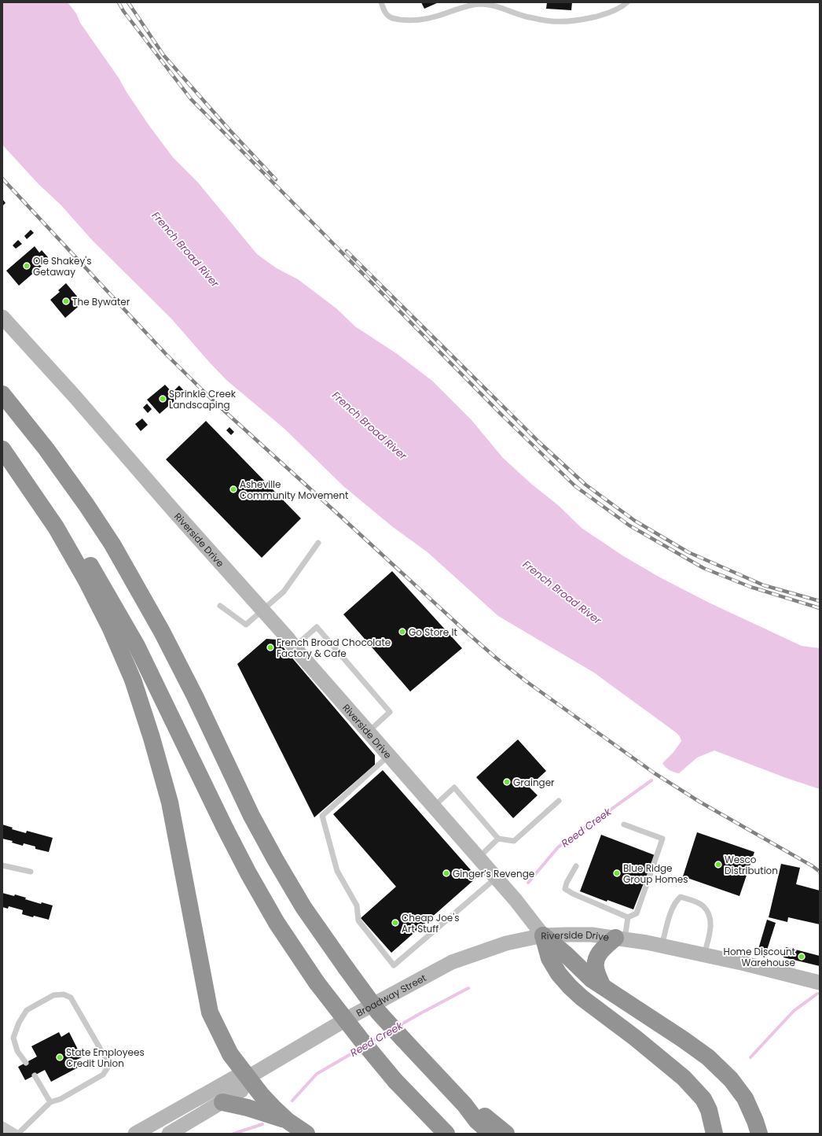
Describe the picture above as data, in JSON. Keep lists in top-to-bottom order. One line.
{"streets":{"main road":["Riverside Drive","Broadway Street"]},"crossings":[["Riverside Drive","Broadway Street"]],"water":["French Broad River","Reed Creek"],"places":["Ole Shakey's Getaway","The Bywater","Sprinkle Creek Landscaping","Asheville Community Movement","Go Store It","French Broad Chocolate Factory & Cafe","Grainger","Wesco Distribution","Ginger’s Revenge","Blue Ridge Group Homes","Cheap Joe's Art Stuff","Home Discount Warehouse","State Employees Credit Union"]}
